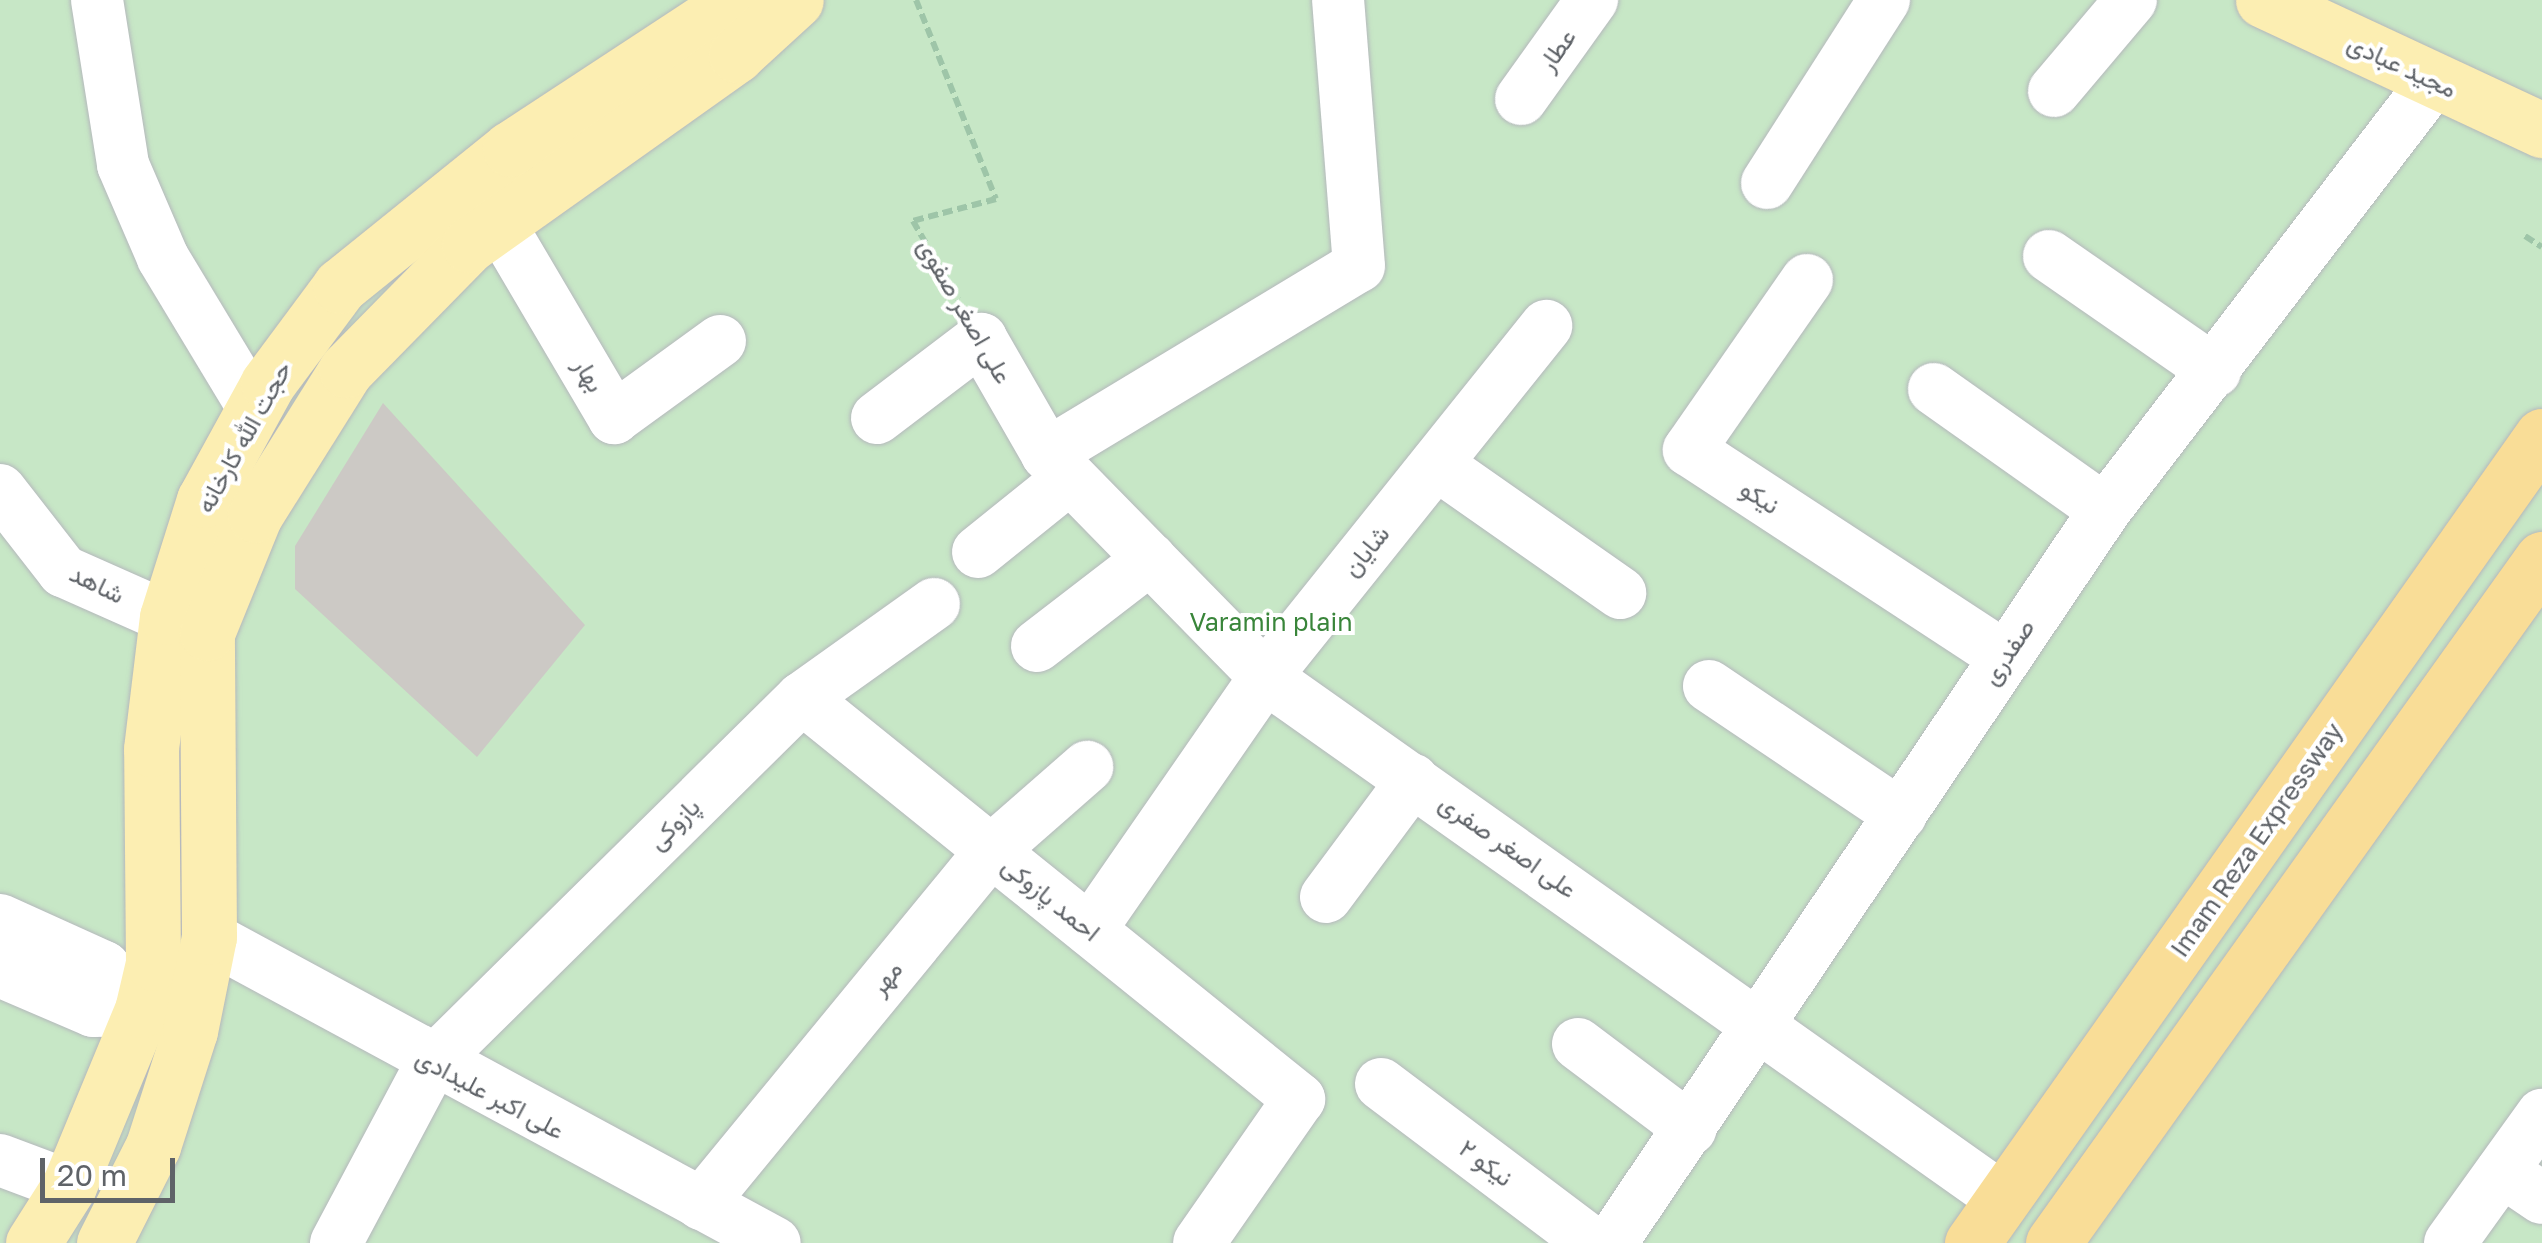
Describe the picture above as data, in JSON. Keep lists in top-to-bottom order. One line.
{"streets":{"highway":["Imam Reza Expressway"],"main road":["مجید عبادی","حجت الله کارخانه"],"street":["عطار","علی اصغر صفوی","بهار","نیکو","شایان","شاهد","صفدری","پازوکی","علی اصغر صفری","احمد پازوکی","مهر","علی اکبر علیدادی","نیکو ۲"]},"crossings":[["مجید عبادی","صفدری"],["علی اصغر صفوی","علی اصغر صفری"],["بهار","حجت الله کارخانه"],["حجت الله کارخانه","شاهد"],["حجت الله کارخانه","علی اکبر علیدادی"],["نیکو","صفدری"],["شایان","علی اصغر صفری"],["شایان","احمد پازوکی"],["صفدری","علی اصغر صفری"],["پازوکی","احمد پازوکی"],["پازوکی","علی اکبر علیدادی"],["Imam Reza Expressway","علی اصغر صفری"],["احمد پازوکی","مهر"],["مهر","علی اکبر علیدادی"]],"parks":["Varamin plain"],"scale_bar":"20 m"}
